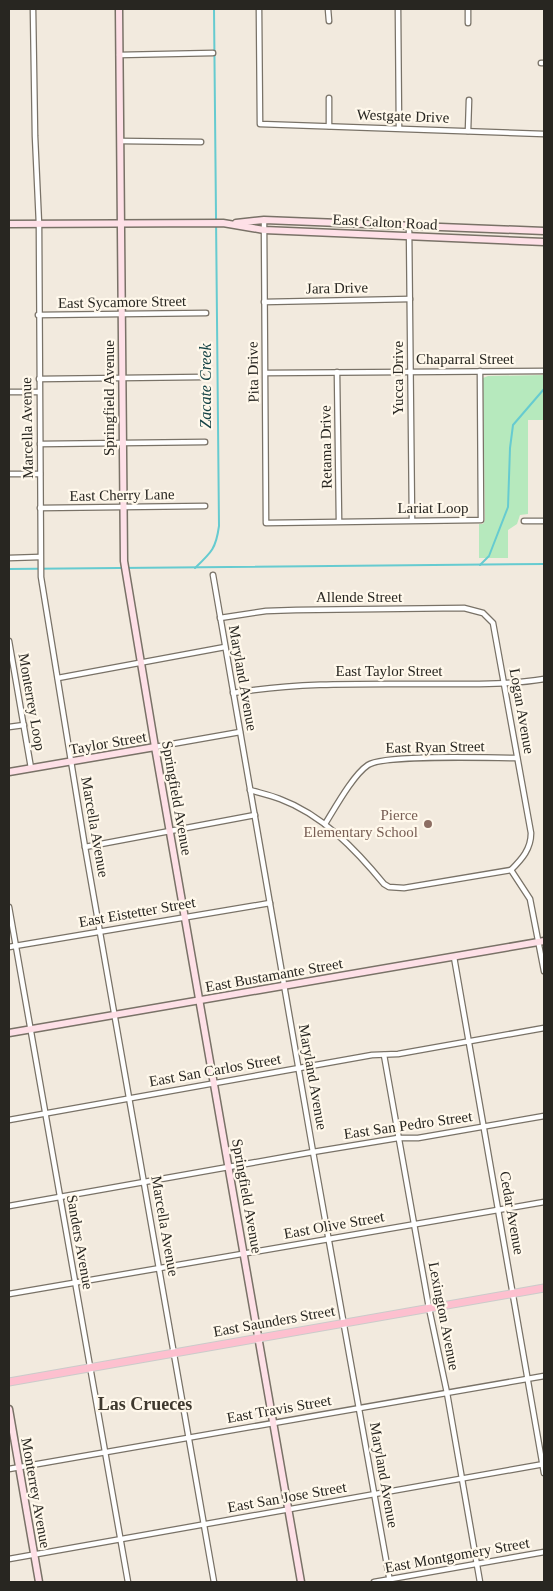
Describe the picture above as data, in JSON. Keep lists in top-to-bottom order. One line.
{"streets":{"main road":["East Calton Road","Springfield Avenue","Taylor Street","East Bustamante Street","East Saunders Street","Monterrey Avenue"],"street":["Westgate Drive","Jara Drive","East Sycamore Street","Chaparral Street","Pita Drive","Yucca Drive","Marcella Avenue","Retama Drive","East Cherry Lane","Lariat Loop","Allende Street","East Taylor Street","Maryland Avenue","Monterrey Loop","Logan Avenue","East Ryan Street","East Eistetter Street","East San Carlos Street","East San Pedro Street","Cedar Avenue","East Olive Street","Sanders Avenue","Lexington Avenue","East Travis Street","East San Jose Street","East Montgomery Street"]},"crossings":[["East Calton Road","Pita Drive"],["East Calton Road","Yucca Drive"],["East Calton Road","Springfield Avenue"],["East Calton Road","Marcella Avenue"],["Jara Drive","Pita Drive"],["Jara Drive","Yucca Drive"],["East Sycamore Street","Springfield Avenue"],["East Sycamore Street","Marcella Avenue"],["Chaparral Street","Pita Drive"],["Chaparral Street","Yucca Drive"],["Chaparral Street","Retama Drive"],["Chaparral Street","Lariat Loop"],["Pita Drive","Lariat Loop"],["Yucca Drive","Lariat Loop"],["Springfield Avenue","East Cherry Lane"],["Springfield Avenue","Taylor Street"],["Springfield Avenue","East Eistetter Street"],["Springfield Avenue","East Bustamante Street"],["Springfield Avenue","East San Carlos Street"],["Springfield Avenue","East San Pedro Street"],["Springfield Avenue","East Olive Street"],["Springfield Avenue","East Saunders Street"],["Springfield Avenue","East Travis Street"],["Springfield Avenue","East San Jose Street"],["Marcella Avenue","East Cherry Lane"],["Marcella Avenue","Taylor Street"],["Marcella Avenue","East Eistetter Street"],["Marcella Avenue","East Bustamante Street"],["Marcella Avenue","East San Carlos Street"],["Marcella Avenue","East San Pedro Street"],["Marcella Avenue","East Olive Street"],["Marcella Avenue","East Saunders Street"],["Marcella Avenue","East Travis Street"],["Marcella Avenue","East San Jose Street"],["Retama Drive","Lariat Loop"],["Allende Street","Maryland Avenue"],["Allende Street","Logan Avenue"],["East Taylor Street","Maryland Avenue"],["East Taylor Street","Logan Avenue"],["Maryland Avenue","Taylor Street"],["Maryland Avenue","East Eistetter Street"],["Maryland Avenue","East Bustamante Street"],["Maryland Avenue","East San Carlos Street"],["Maryland Avenue","East San Pedro Street"],["Maryland Avenue","East Olive Street"],["Maryland Avenue","East Saunders Street"],["Maryland Avenue","East Travis Street"],["Maryland Avenue","East San Jose Street"],["Maryland Avenue","East Montgomery Street"],["Monterrey Loop","Taylor Street"],["Logan Avenue","East Ryan Street"],["East Eistetter Street","Sanders Avenue"],["East Bustamante Street","Cedar Avenue"],["East Bustamante Street","Sanders Avenue"],["East San Carlos Street","Cedar Avenue"],["East San Carlos Street","Sanders Avenue"],["East San Carlos Street","Lexington Avenue"],["East San Pedro Street","Cedar Avenue"],["East San Pedro Street","Sanders Avenue"],["East San Pedro Street","Lexington Avenue"],["Cedar Avenue","East Olive Street"],["Cedar Avenue","East Saunders Street"],["Cedar Avenue","East Travis Street"],["Cedar Avenue","East San Jose Street"],["East Olive Street","Sanders Avenue"],["East Olive Street","Lexington Avenue"],["Sanders Avenue","East Saunders Street"],["Sanders Avenue","East Travis Street"],["Sanders Avenue","East San Jose Street"],["Lexington Avenue","East Saunders Street"],["Lexington Avenue","East Travis Street"],["Lexington Avenue","East San Jose Street"],["Lexington Avenue","East Montgomery Street"],["East Travis Street","Monterrey Avenue"],["Monterrey Avenue","East San Jose Street"]],"districts":["Las Crueces"],"water":["Zacate Creek"],"places":["Pierce Elementary School"]}
